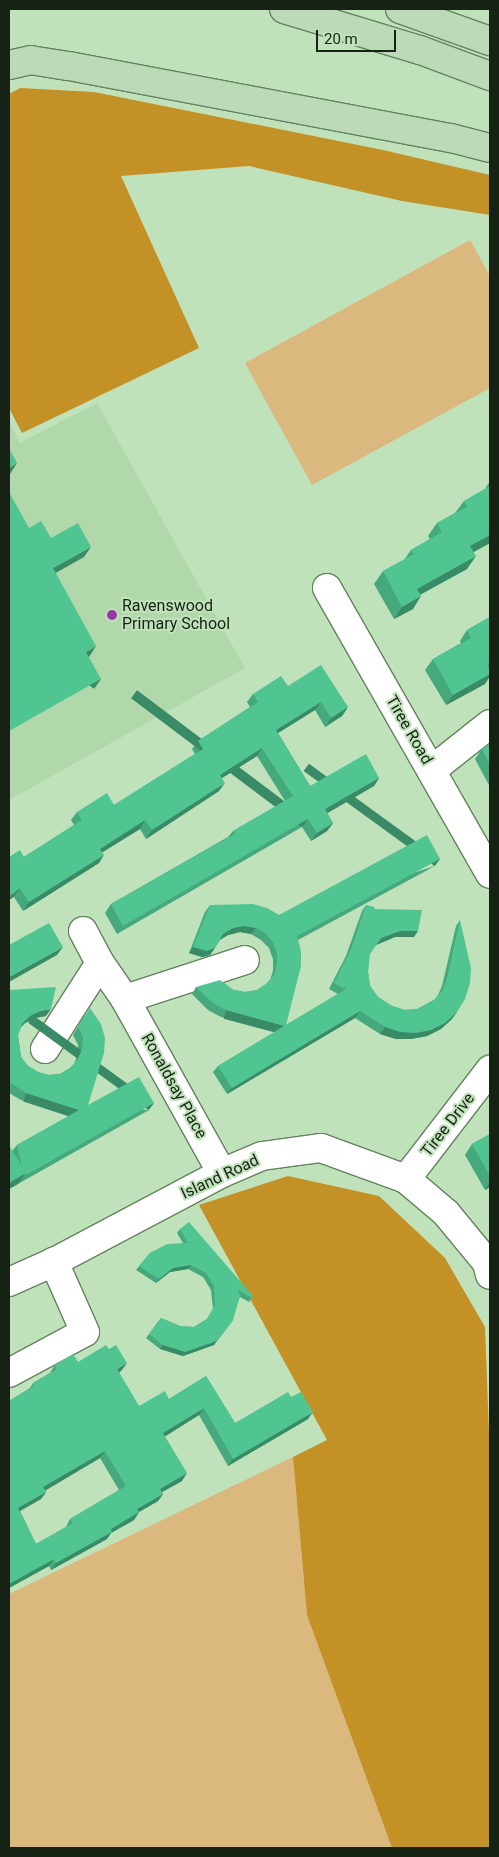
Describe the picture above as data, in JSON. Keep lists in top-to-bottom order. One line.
{"streets":{"street":["Tiree Road","Ronaldsay Place","Tiree Drive","Island Road"]},"crossings":[["Ronaldsay Place","Island Road"],["Tiree Drive","Island Road"]],"places":["Ravenswood Primary School"],"scale_bar":"20 m"}
